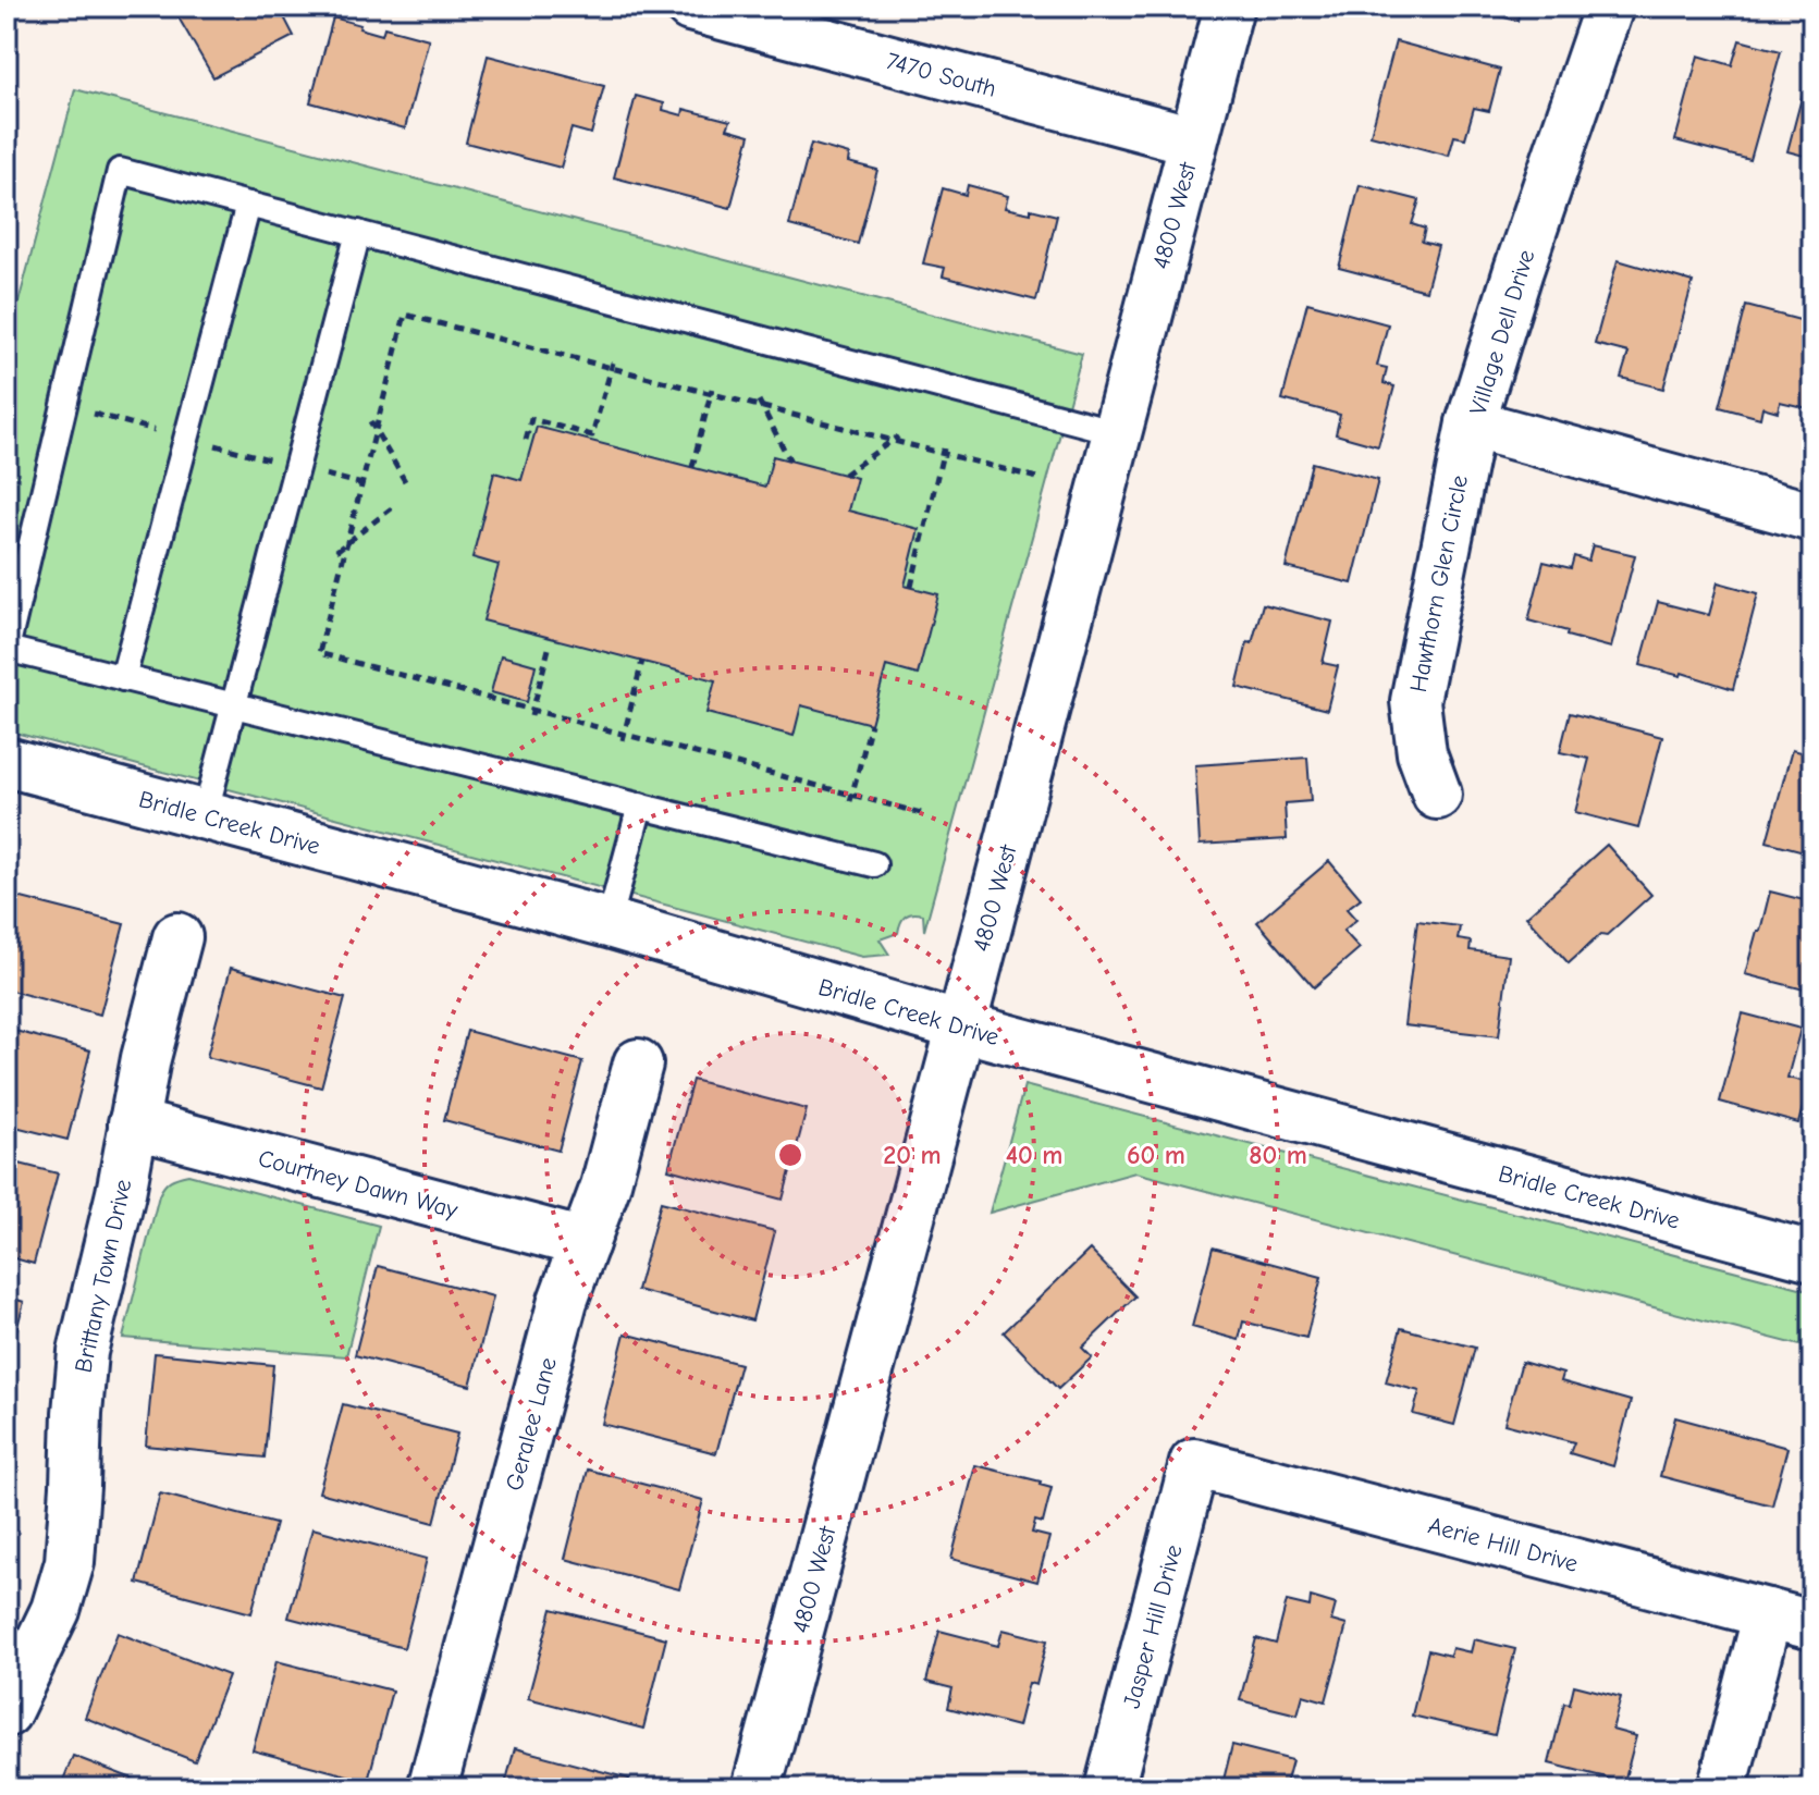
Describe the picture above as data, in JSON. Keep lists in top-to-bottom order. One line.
{"streets":{"street":["7470 South","4800 West","Village Dell Drive","Hawthorn Glen Circle","Bridle Creek Drive","Courtney Dawn Way","Brittany Town Drive","Geralee Lane","Aerie Hill Drive","Jasper Hill Drive"]},"crossings":[["7470 South","4800 West"],["4800 West","Bridle Creek Drive"],["Village Dell Drive","Hawthorn Glen Circle"],["Courtney Dawn Way","Brittany Town Drive"],["Courtney Dawn Way","Geralee Lane"],["Aerie Hill Drive","Jasper Hill Drive"]],"rings":["20 m","40 m","60 m","80 m"]}
